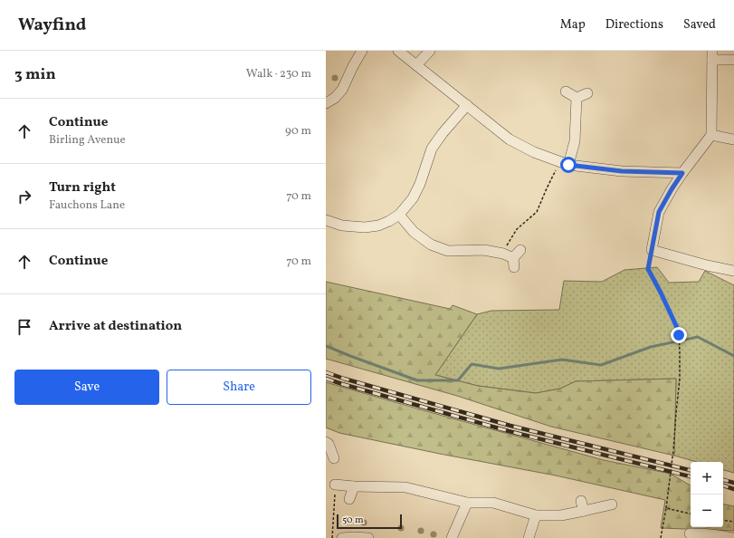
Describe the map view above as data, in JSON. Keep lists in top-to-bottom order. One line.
{"scale_bar":"50 m","page":{"header":"Wayfind","nav":["Map","Directions","Saved"],"heading":["3 min","Walk · 230 m"],"list":[["Continue","Birling Avenue","90 m"],["Turn right","Fauchons Lane","70 m"],["Continue","70 m"],"Arrive at destination"],"buttons":["Save","Share"],"map_buttons":["+","−"],"scale":"50 m"}}
